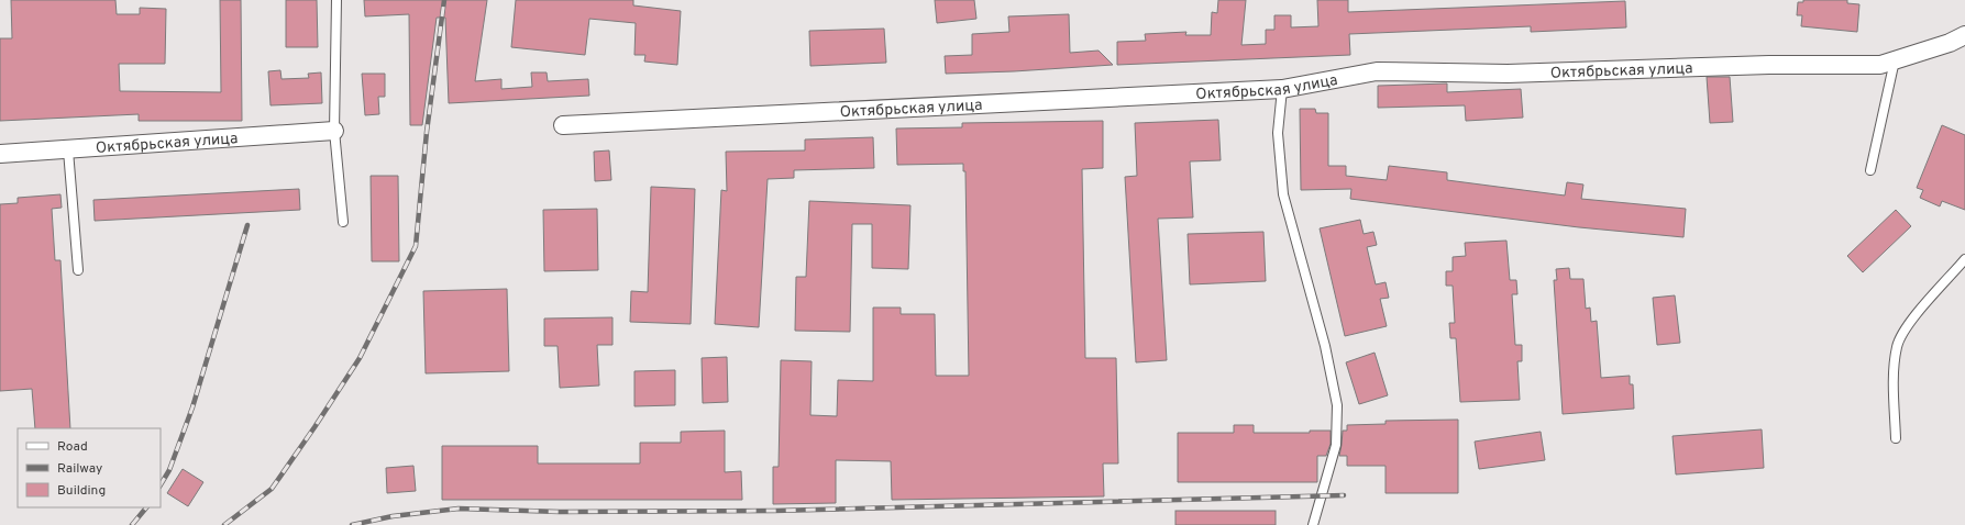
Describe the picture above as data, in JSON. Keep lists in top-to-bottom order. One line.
{"streets":{"street":["Октябрьская улица"]},"legend":["Road","Railway","Building"]}
